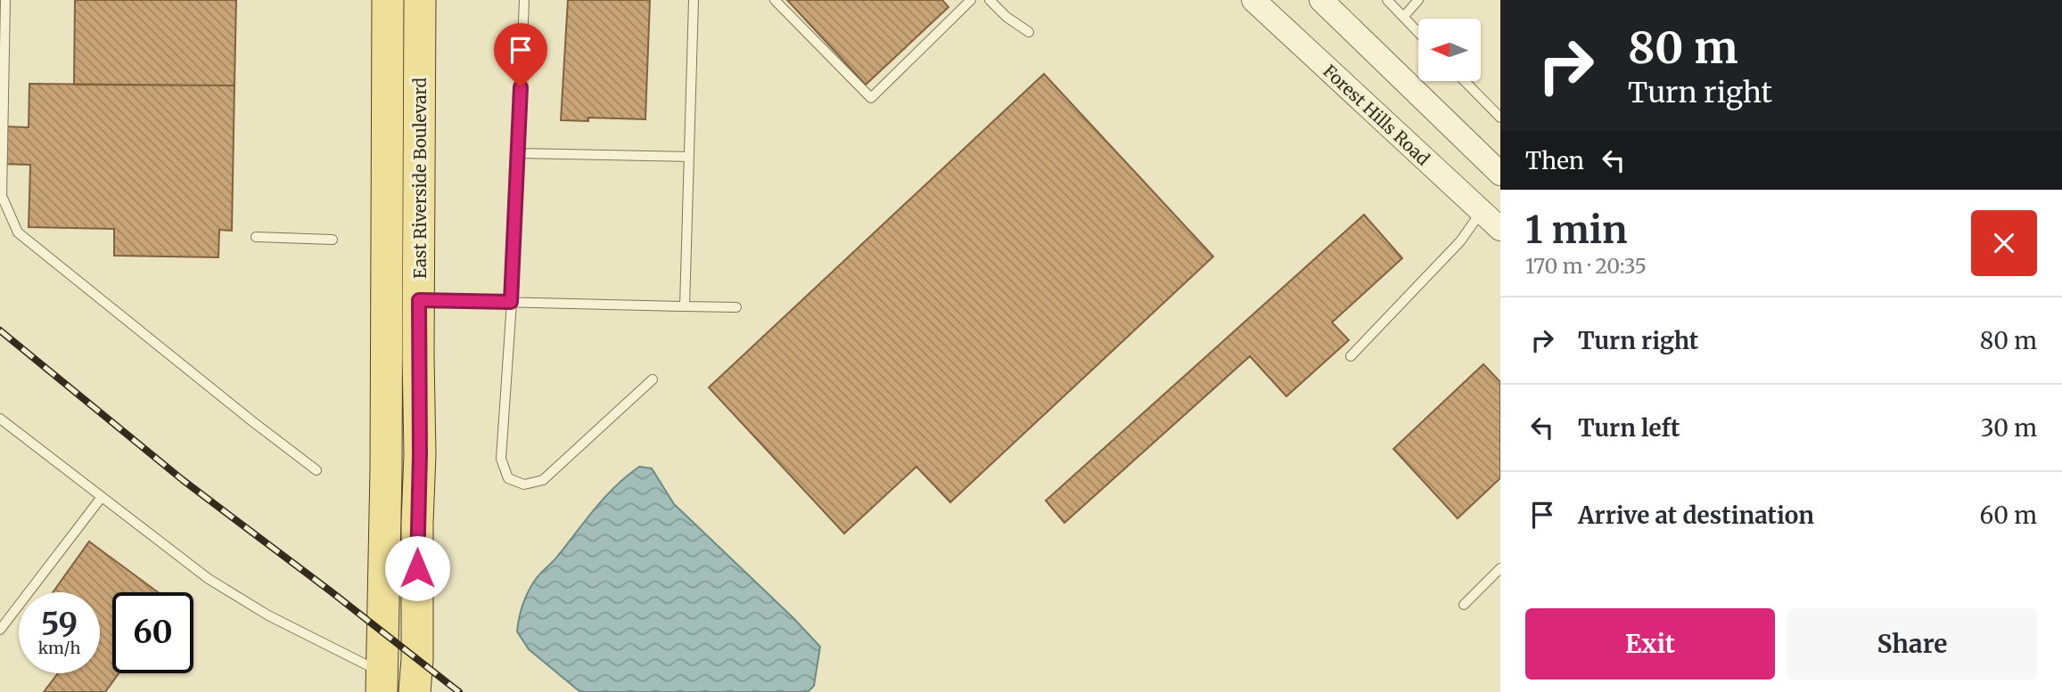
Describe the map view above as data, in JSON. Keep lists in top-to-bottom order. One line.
{"streets":{"main road":["East Riverside Boulevard"],"street":["Forest Hills Road"]},"north":"left","page":{"turn":["80 m","Turn right"],"then":"Then","heading":["1 min","170 m · 20:35"],"list":[{"name":"Turn right","value":"80 m"},{"name":"Turn left","value":"30 m"},{"name":"Arrive at destination","value":"60 m"}],"speed":"59 km/h","limit":"60","buttons":["Exit","Share"]}}
